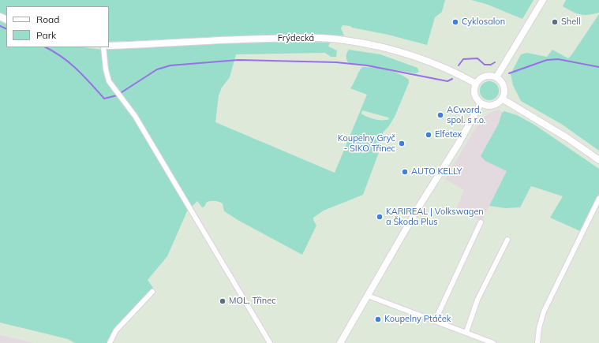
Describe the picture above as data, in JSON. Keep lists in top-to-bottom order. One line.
{"streets":{"main road":["Frýdecká"]},"places":["Cyklosalon","Shell","ACword, spol. s r.o.","Elfetex","Koupelny Gryč - SIKO Třinec","AUTO KELLY","KARIREAL | Volkswagen a Škoda Plus","MOL, Třinec","Koupelny Ptáček"],"legend":["Road","Park"]}
